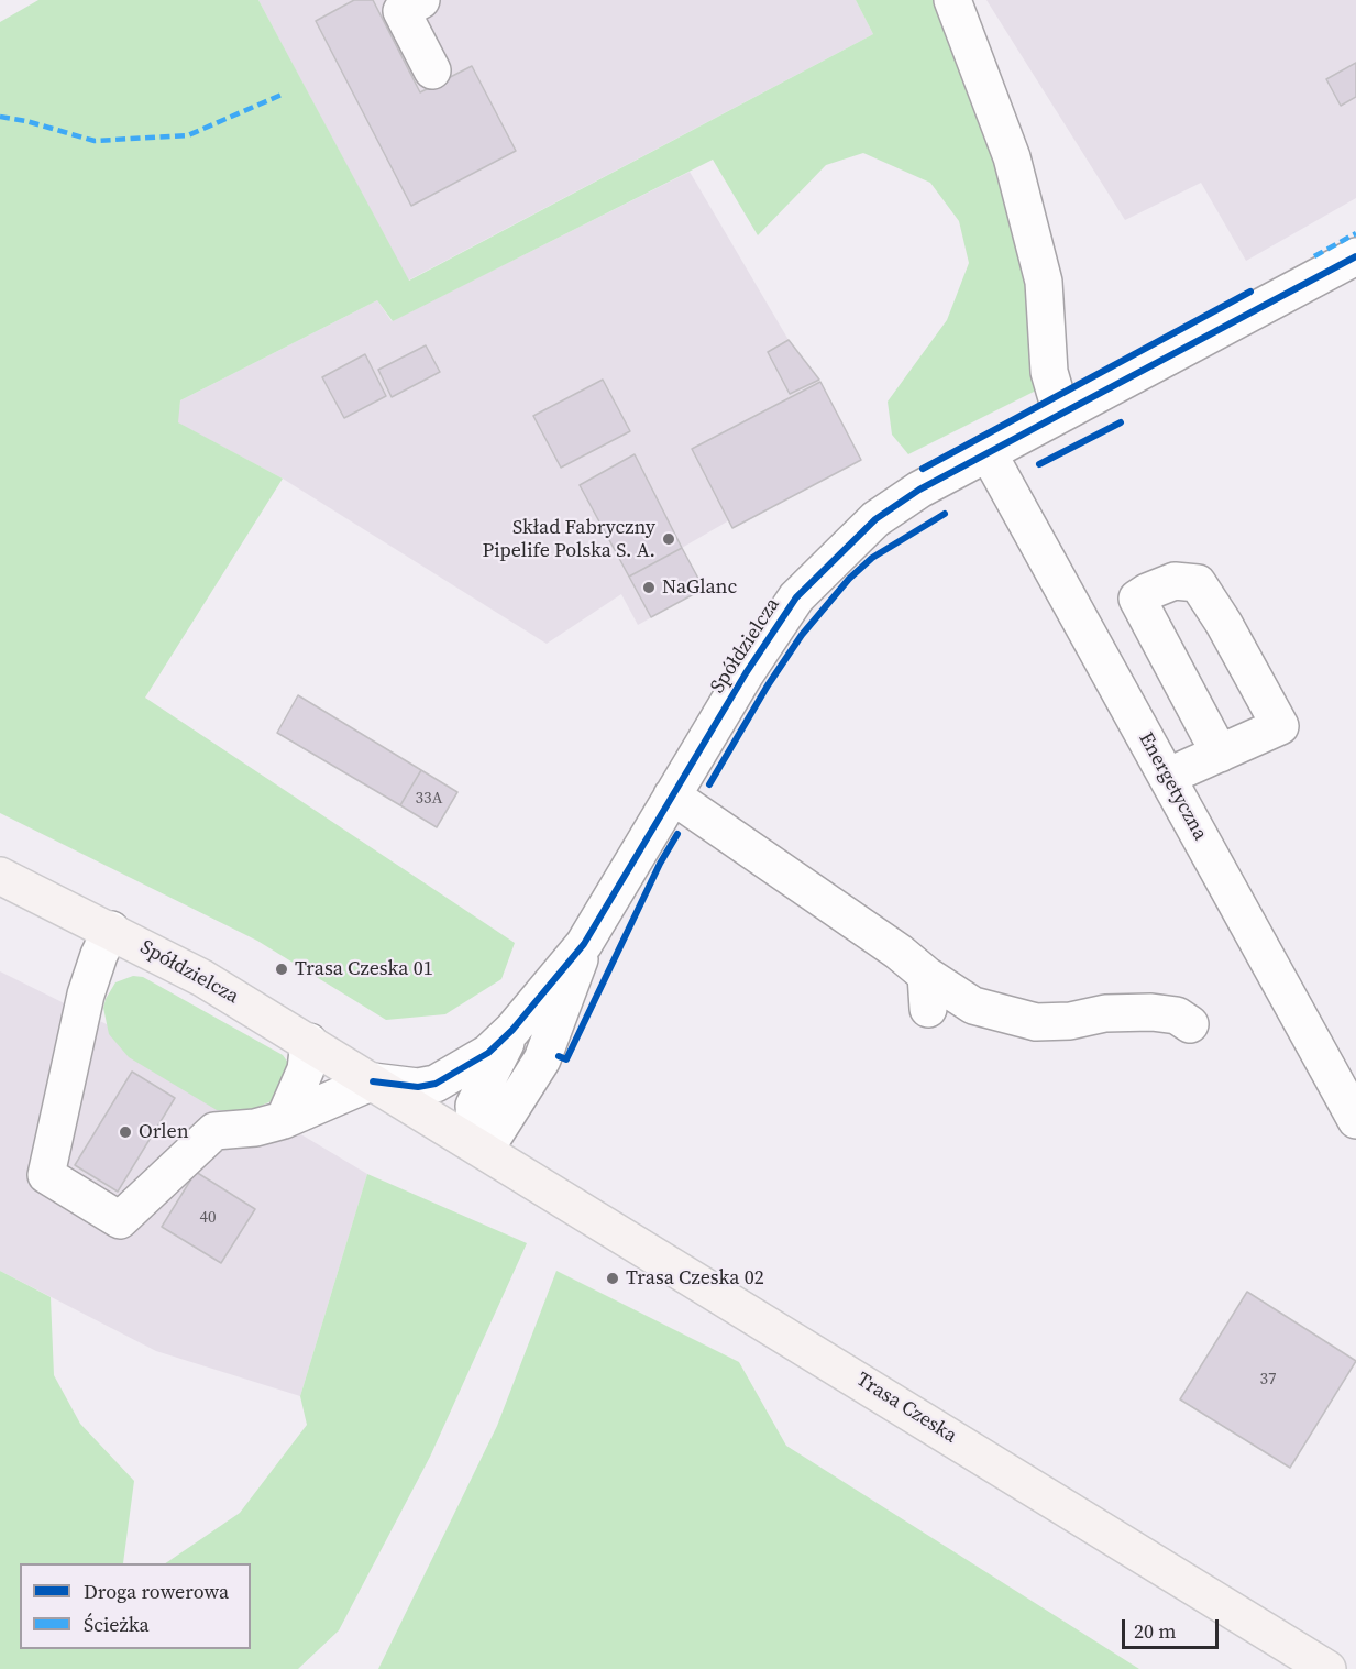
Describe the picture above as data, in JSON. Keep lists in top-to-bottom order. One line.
{"streets":{"main road":["Spółdzielcza","Trasa Czeska"],"street":["Energetyczna"]},"crossings":[["Spółdzielcza","Energetyczna"],["Spółdzielcza","Trasa Czeska"]],"places":["Skład Fabryczny Pipelife Polska S. A.","NaGlanc","Trasa Czeska 01","Orlen","Trasa Czeska 02"],"house_numbers":["33A","40","37"],"legend":["Droga rowerowa","Ścieżka"],"scale_bar":"20 m"}
